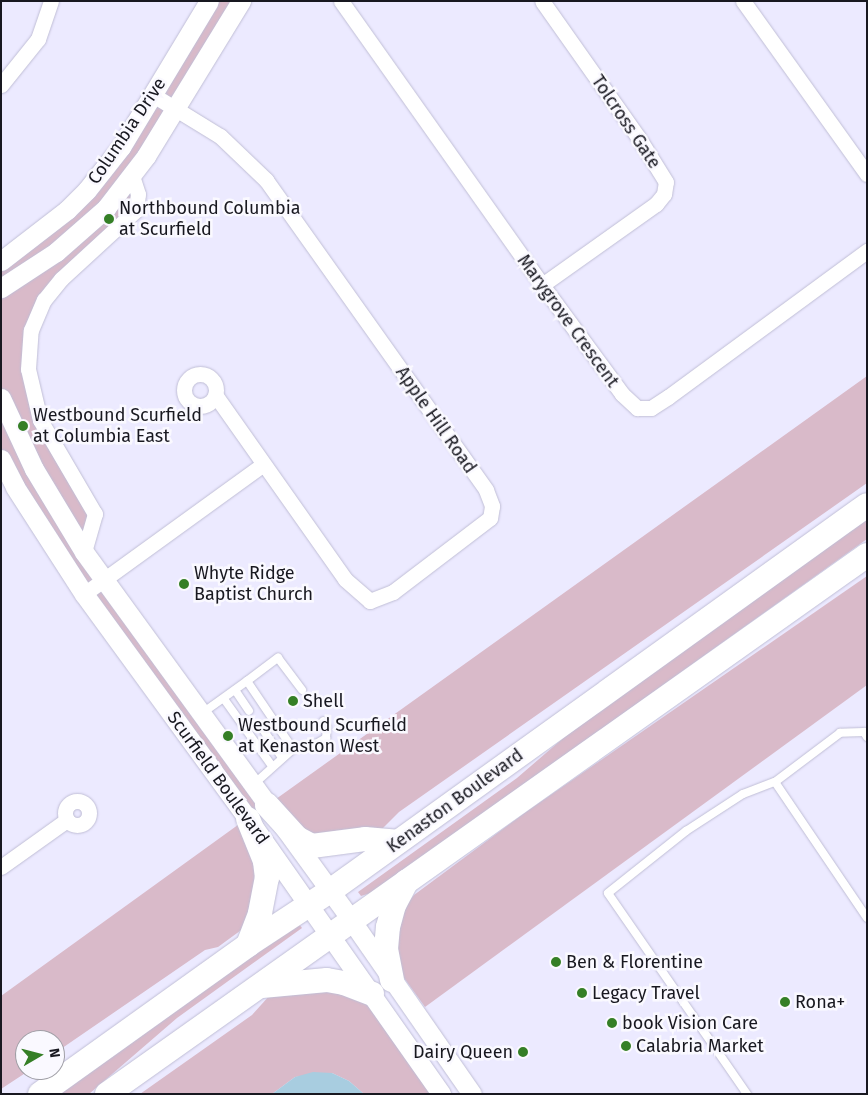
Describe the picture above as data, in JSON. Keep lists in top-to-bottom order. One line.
{"streets":{"main road":["Kenaston Boulevard"],"street":["Tolcross Gate","Columbia Drive","Marygrove Crescent","Apple Hill Road","Scurfield Boulevard"]},"crossings":[["Tolcross Gate","Marygrove Crescent"],["Columbia Drive","Apple Hill Road"],["Columbia Drive","Scurfield Boulevard"],["Scurfield Boulevard","Kenaston Boulevard"]],"places":["Northbound Columbia at Scurfield","Westbound Scurfield at Columbia East","Whyte Ridge Baptist Church","Shell","Westbound Scurfield at Kenaston West","Ben & Florentine","Legacy Travel","Rona+","book Vision Care","Calabria Market","Dairy Queen"],"north":"right"}
